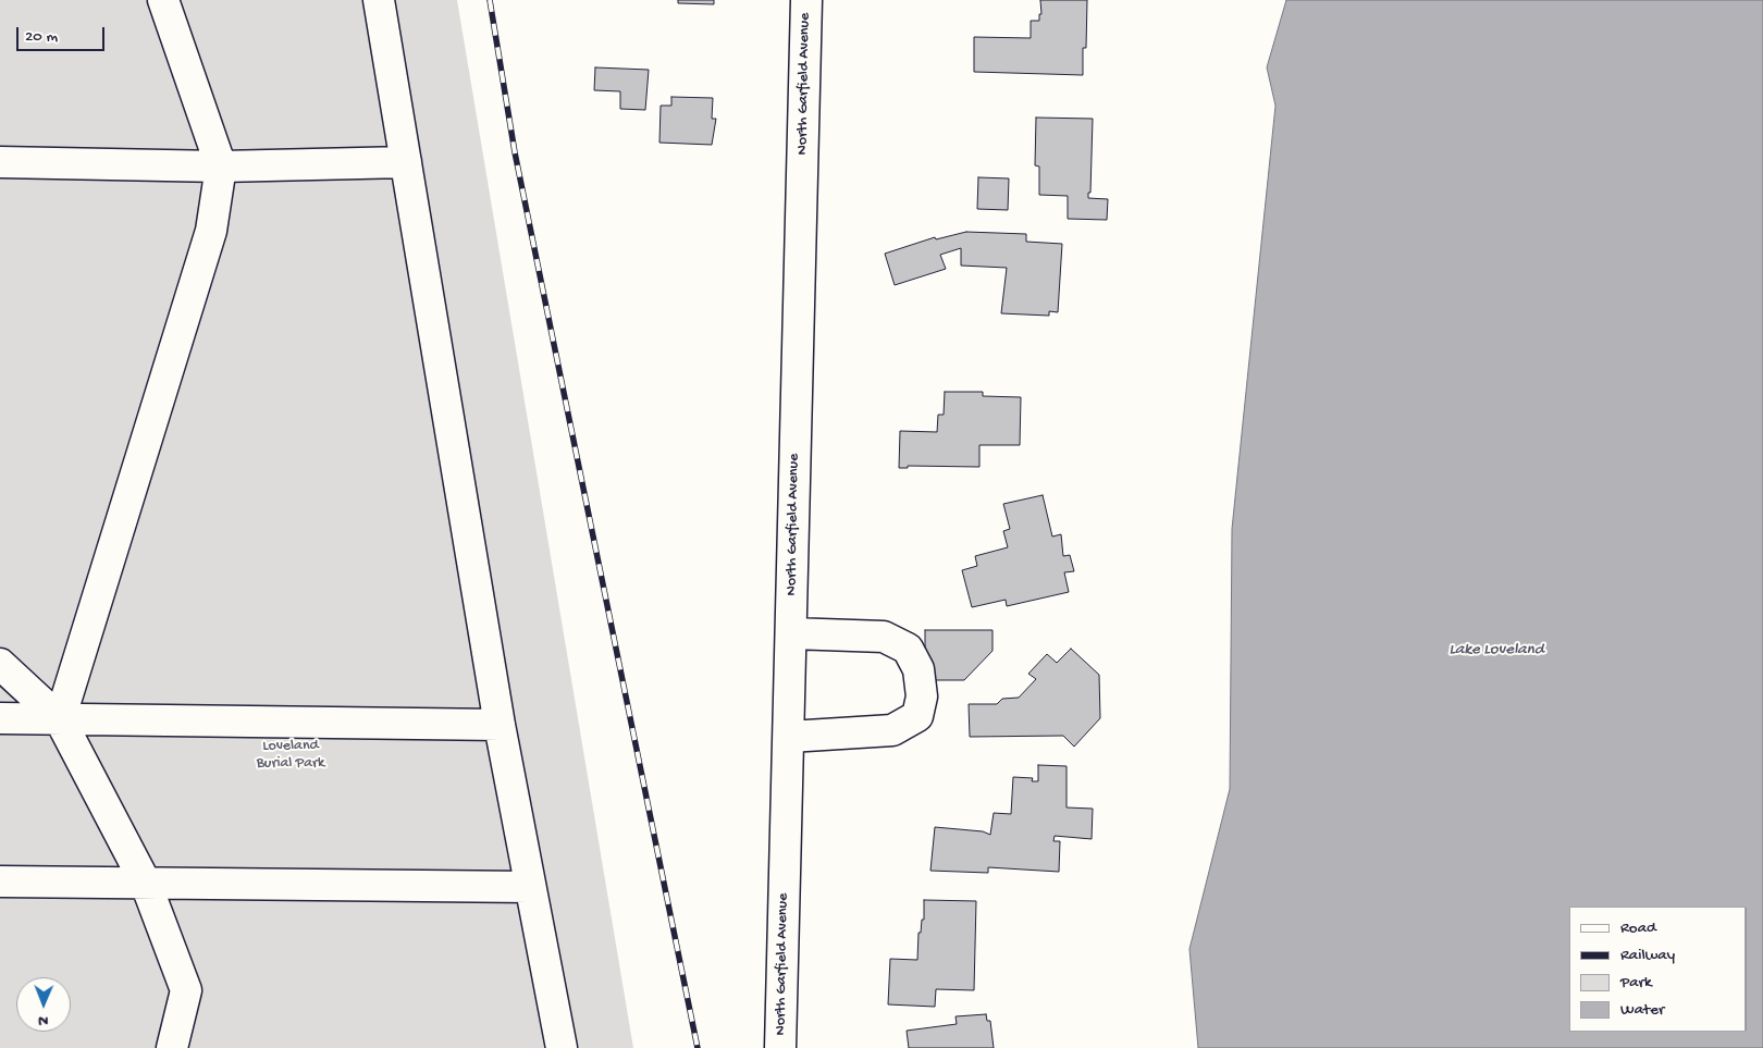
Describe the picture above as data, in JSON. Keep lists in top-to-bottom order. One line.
{"streets":{"street":["North Garfield Avenue"]},"water":["Lake Loveland"],"parks":["Loveland Burial Park"],"legend":["Road","Railway","Park","Water"],"scale_bar":"20 m","north":"bottom"}
